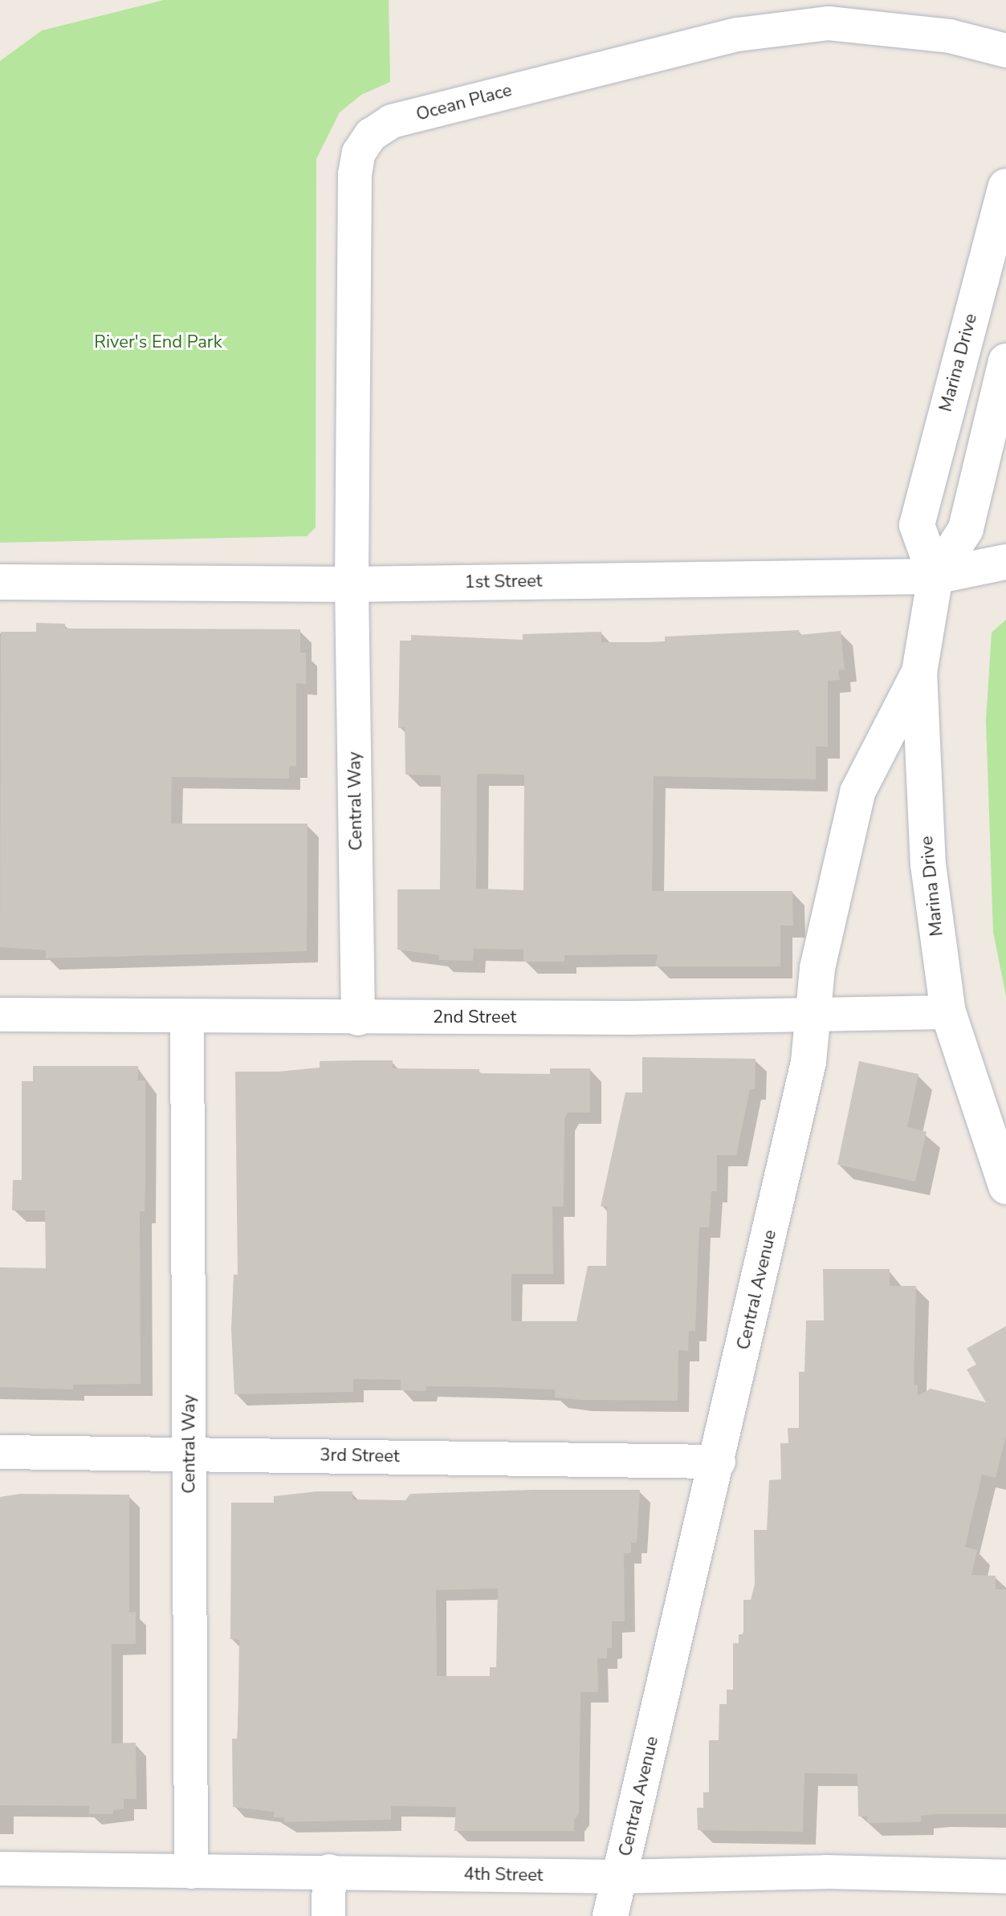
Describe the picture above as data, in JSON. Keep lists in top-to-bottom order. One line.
{"streets":{"street":["Ocean Place","Marina Drive","1st Street","Central Way","2nd Street","Central Avenue","3rd Street","4th Street"]},"crossings":[["Ocean Place","1st Street"],["Ocean Place","Central Way"],["Marina Drive","1st Street"],["Marina Drive","2nd Street"],["Marina Drive","Central Avenue"],["1st Street","Central Way"],["Central Way","2nd Street"],["Central Way","3rd Street"],["Central Way","4th Street"],["2nd Street","Central Avenue"],["Central Avenue","3rd Street"],["Central Avenue","4th Street"]],"parks":["River's End Park"]}
